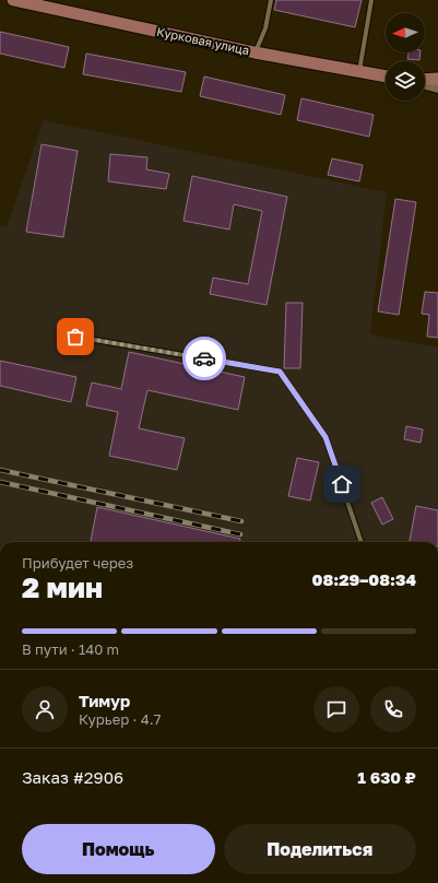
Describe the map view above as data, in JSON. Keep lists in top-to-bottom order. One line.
{"streets":{"main road":["Курковая улица"]},"north":"left","page":{"heading":["2 мин","Прибудет через","08:29–08:34"],"panel":["Тимур","Курьер · 4.7","Заказ #2906","1 630 ₽"],"bar":"В пути · 140 m","buttons":["Помощь","Поделиться"]}}
